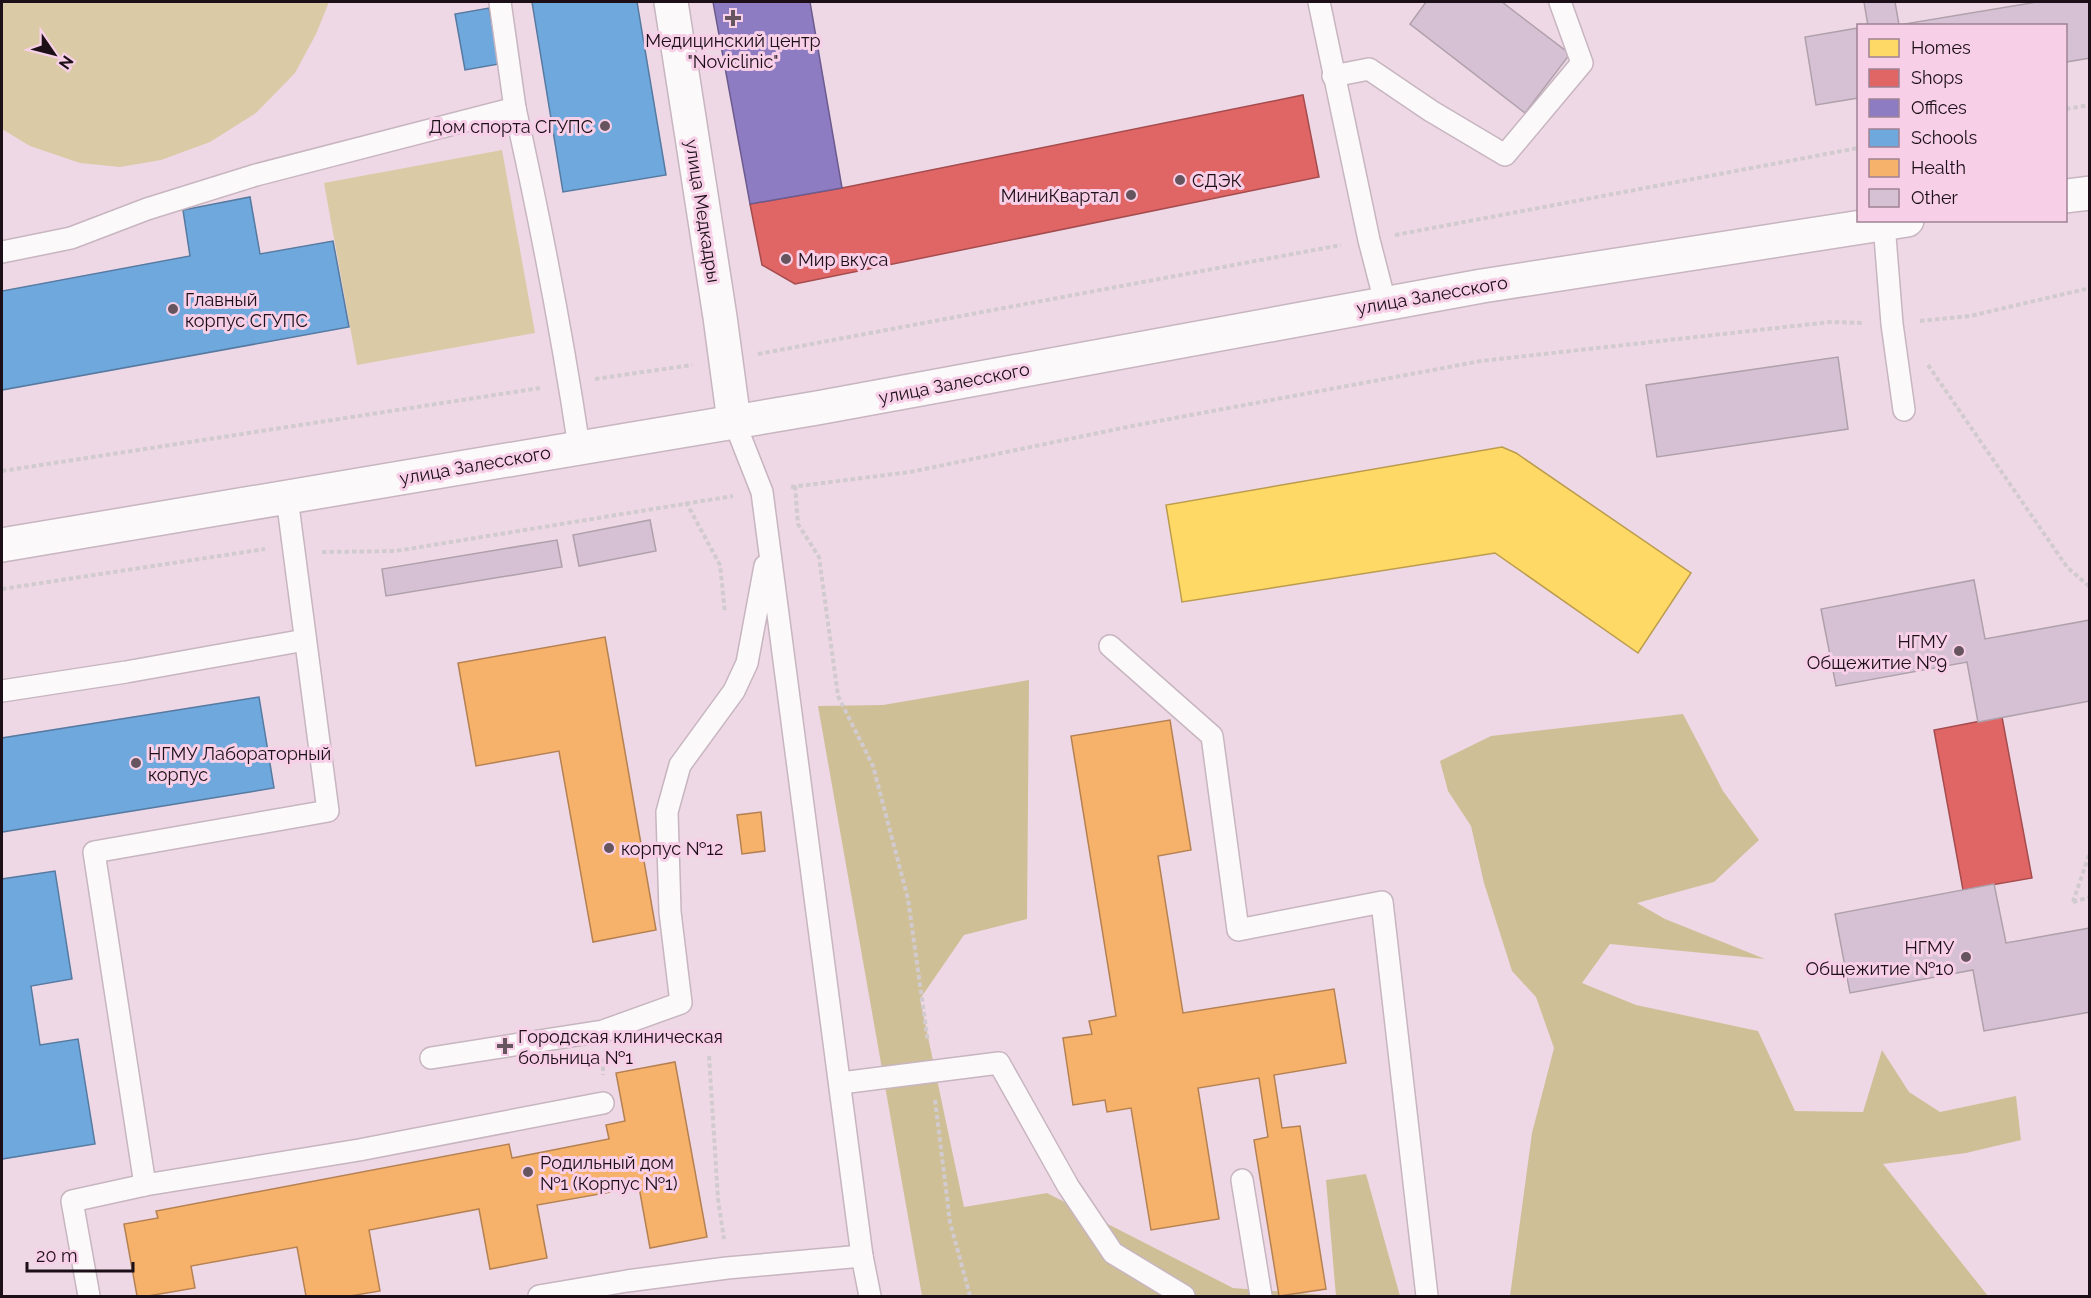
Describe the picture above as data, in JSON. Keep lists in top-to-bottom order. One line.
{"streets":{"main road":["улица Медкадры","улица Залесского"]},"crossings":[["улица Медкадры","улица Залесского"]],"places":{"health":["Медицинский центр \"Noviclinic\"","Городская клиническая больница №1"],"other":["Дом спорта СГУПС","СДЭК","МиниКвартал","Мир вкуса","Главный корпус СГУПС","НГМУ Общежитие №9","НГМУ Лабораторный корпус","корпус №12","НГМУ Общежитие №10","Родильный дом №1 (Корпус №1)"]},"legend":["Homes","Shops","Offices","Schools","Health","Other"],"scale_bar":"20 m","north":"bottom right"}
